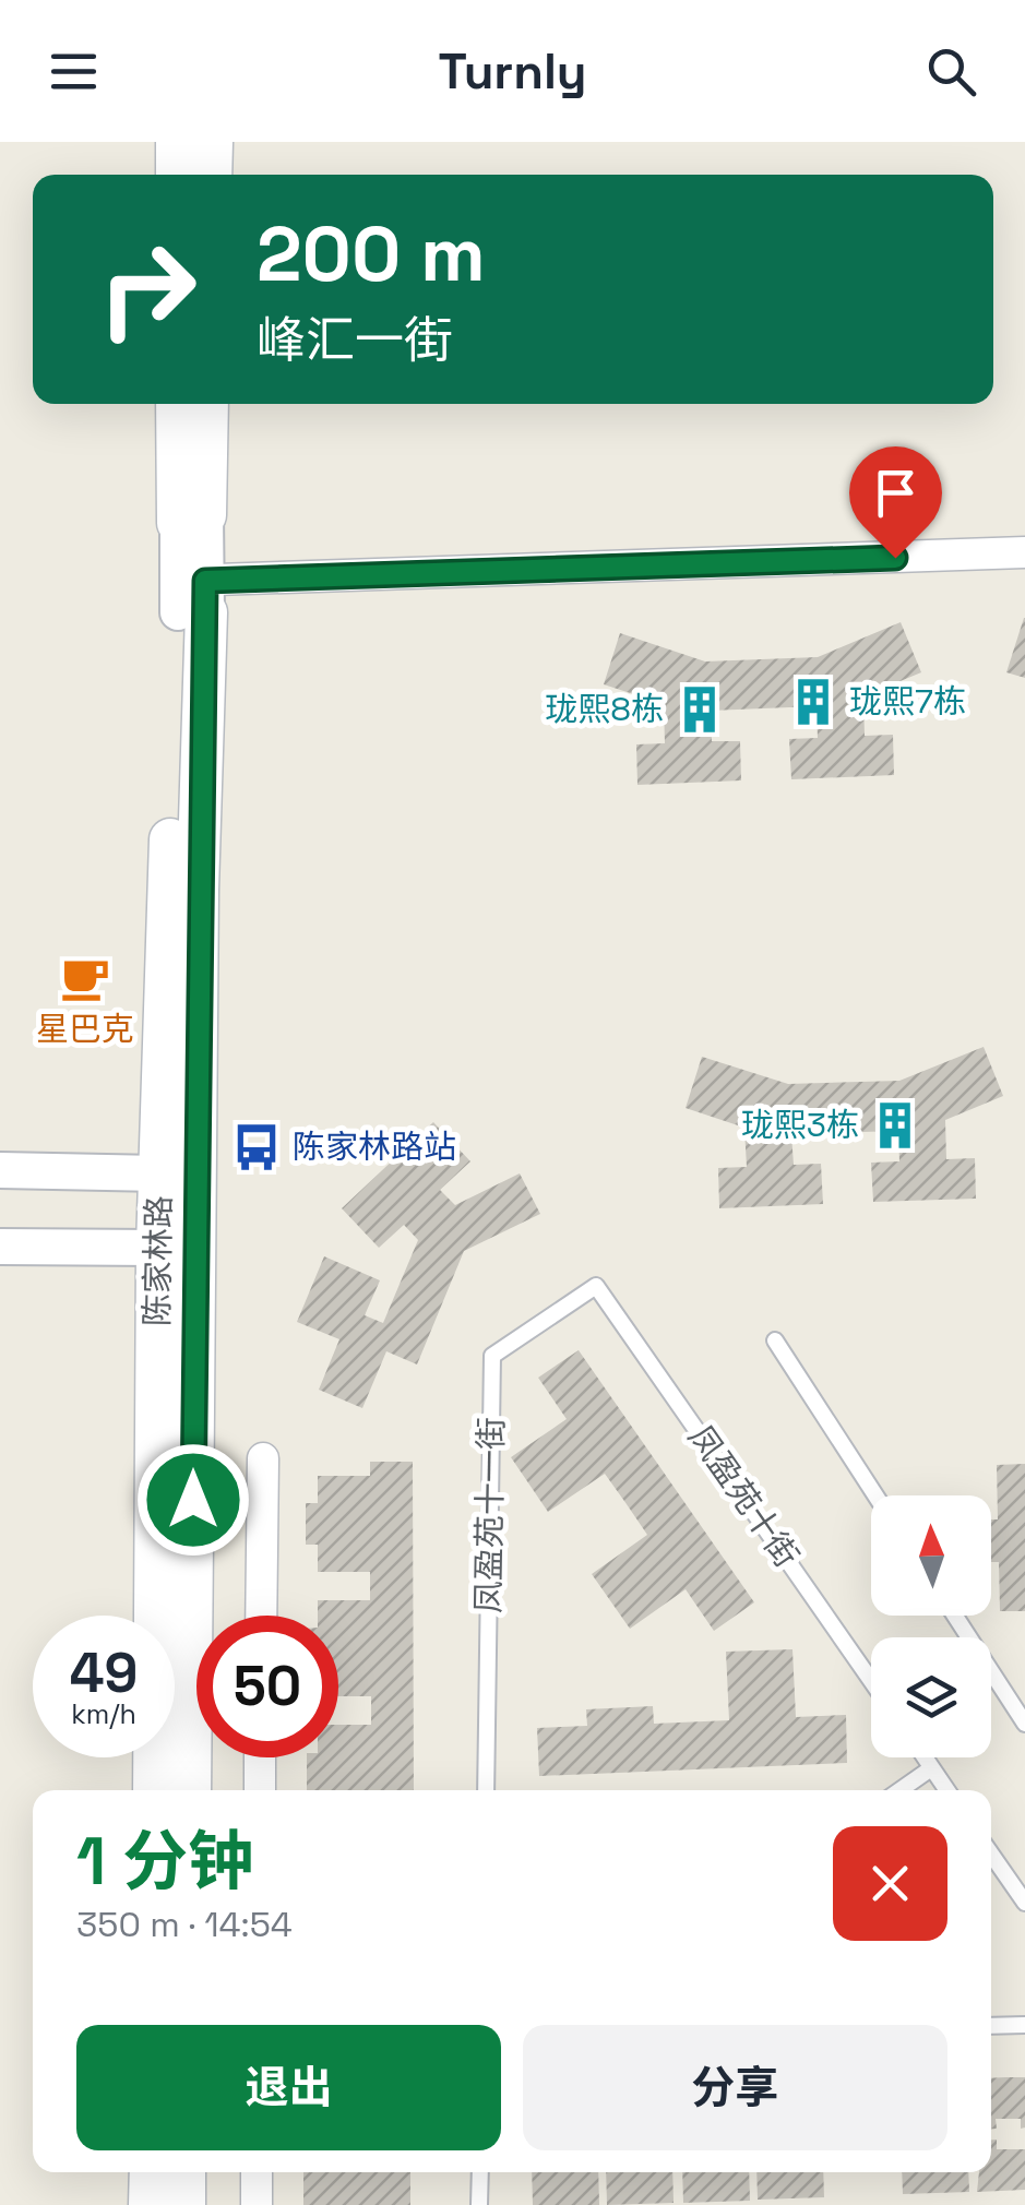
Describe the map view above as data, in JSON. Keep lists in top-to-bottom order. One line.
{"streets":{"main road":["陈家林路"],"lane":["凤盈苑十街","凤盈苑十一街"]},"crossings":[["凤盈苑十街","凤盈苑十一街"]],"places":{"building":["珑熙7栋","珑熙8栋","珑熙3栋"],"cafe":["星巴克"],"bus stop":["陈家林路站"]},"north":"top","page":{"header":"Turnly","turn":["200 m","峰汇一街"],"speed":"49 km/h","limit":"50","heading":["1 分钟","350 m · 14:54"],"buttons":["退出","分享"]}}
